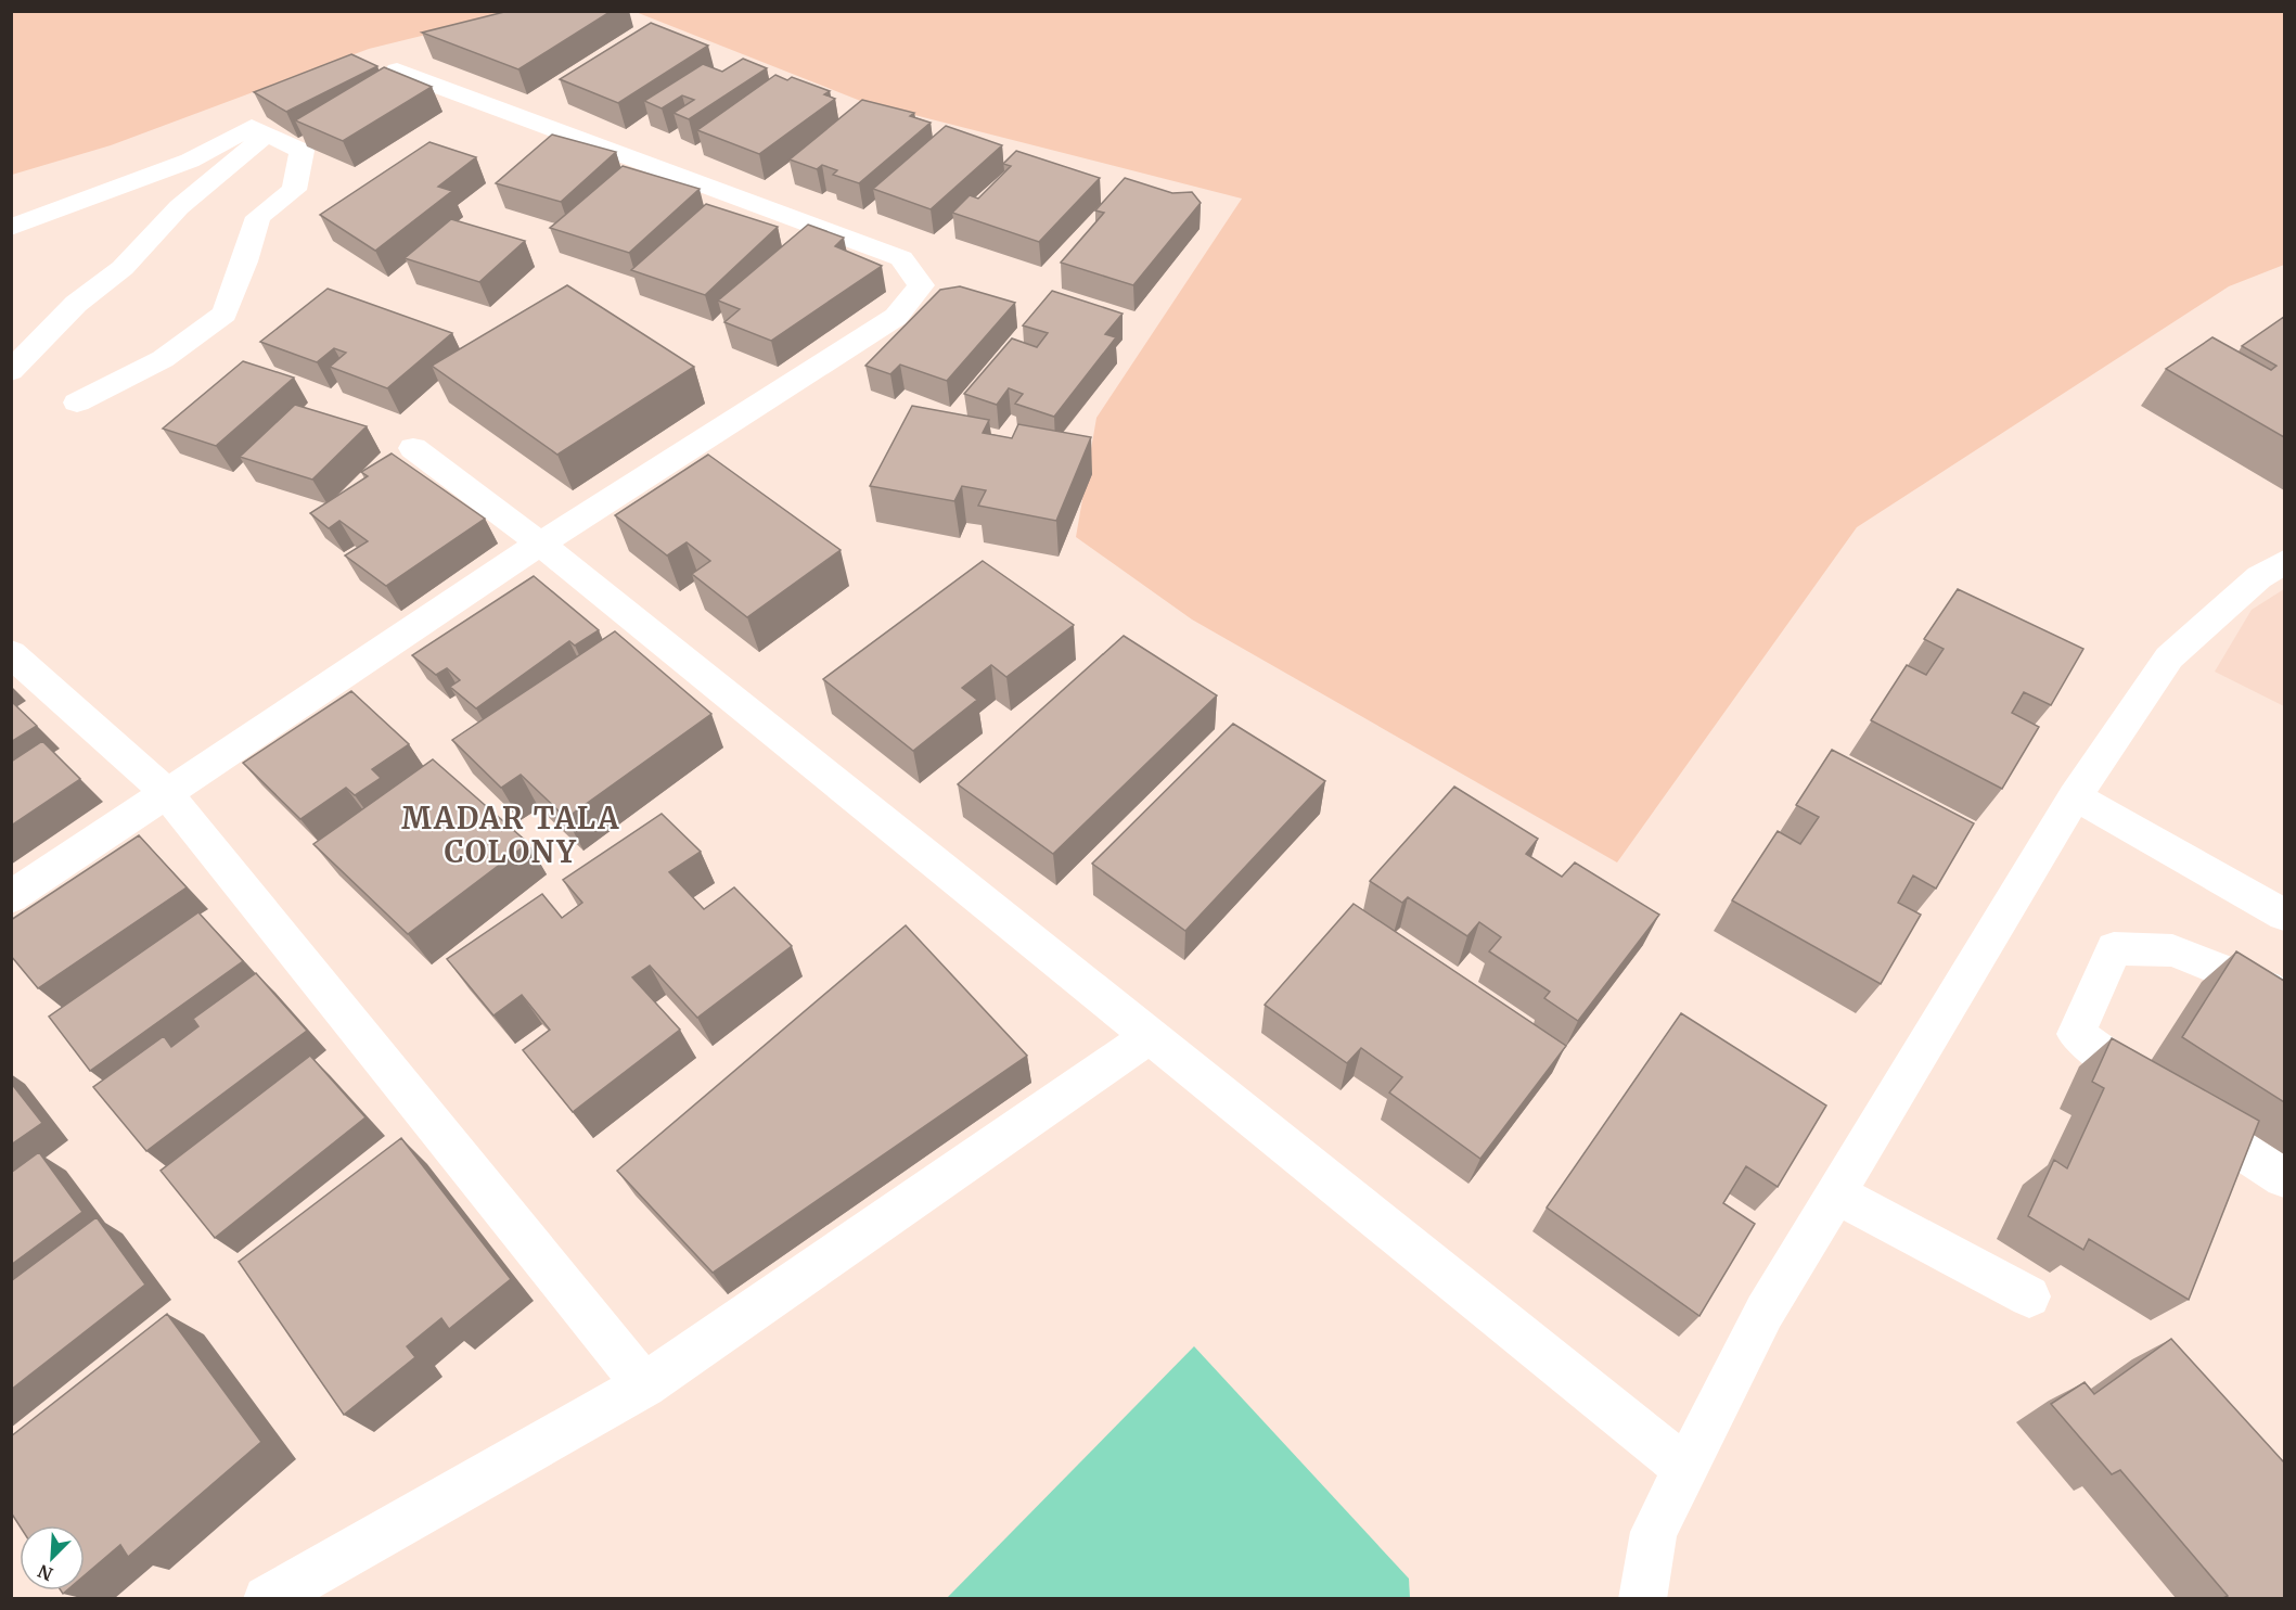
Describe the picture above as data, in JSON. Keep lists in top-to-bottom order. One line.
{"districts":["MADAR TALA COLONY"],"north":"bottom left"}
